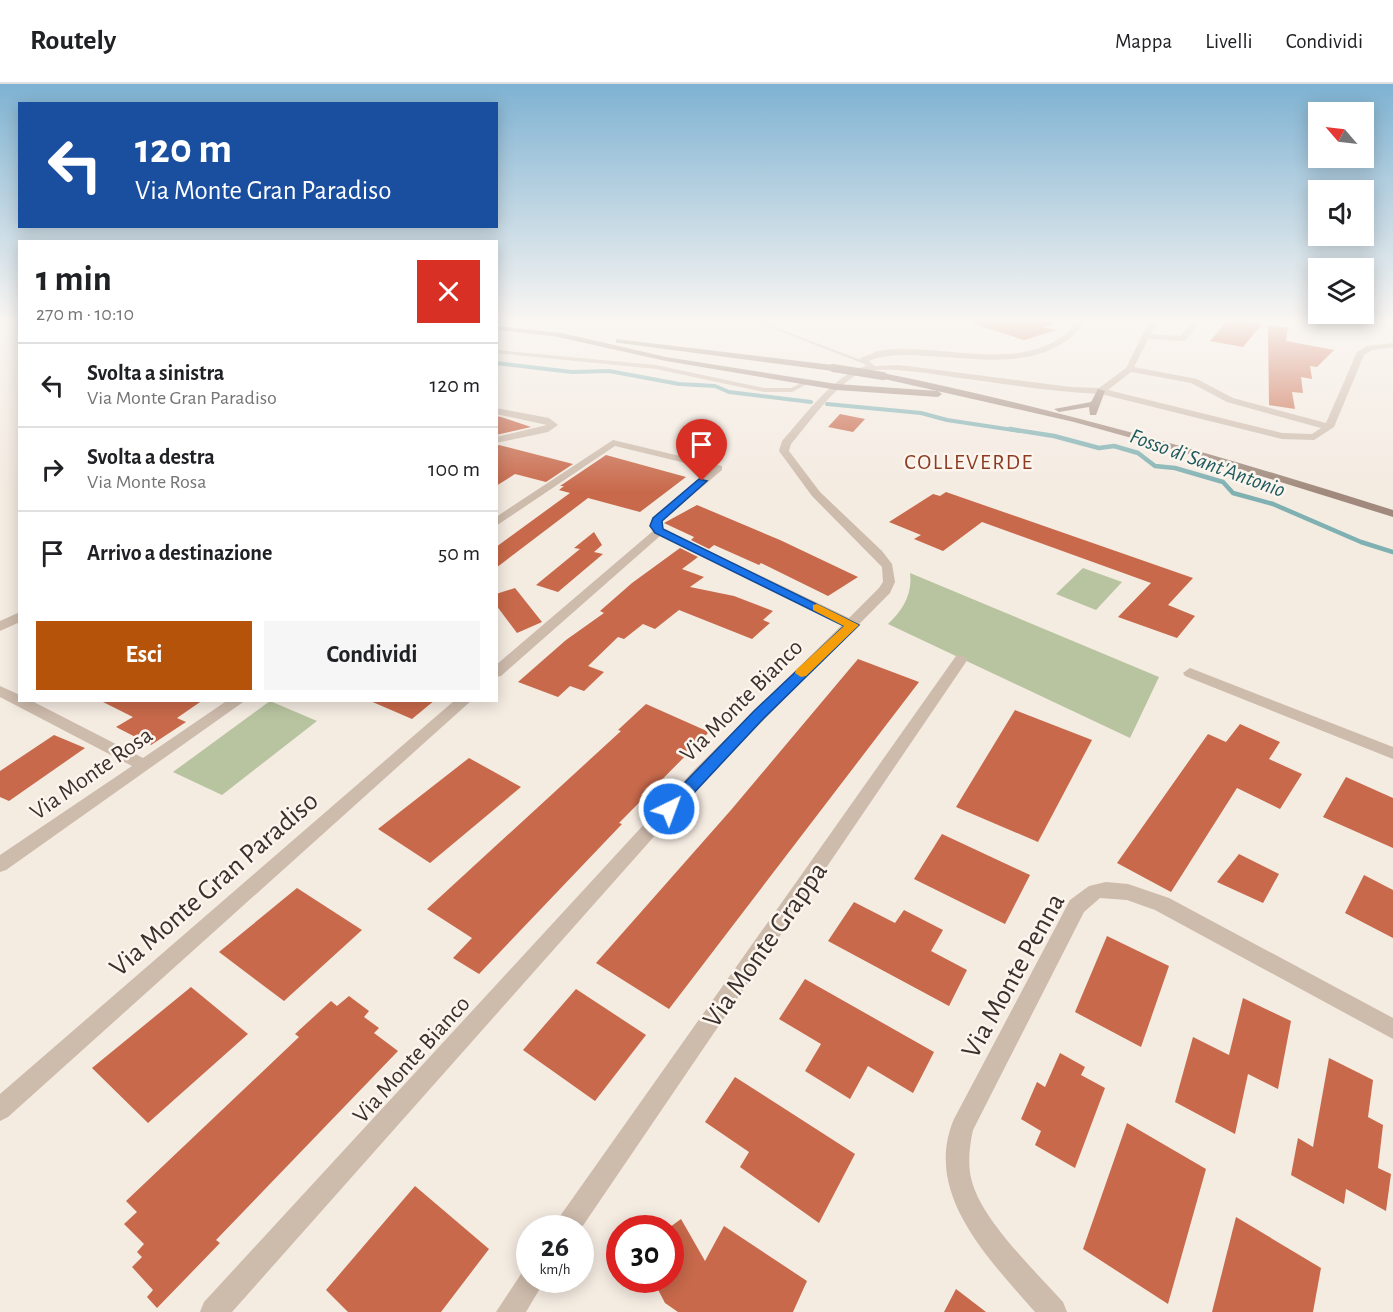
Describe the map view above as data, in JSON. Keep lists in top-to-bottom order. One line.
{"streets":{"street":["Via Monte Bianco","Via Monte Rosa","Via Monte Gran Paradiso","Via Monte Grappa","Via Monte Penna"]},"districts":["COLLEVERDE"],"water":["Fosso di Sant'Antonio"],"north":"top left","page":{"header":"Routely","nav":["Mappa","Livelli","Condividi"],"turn":["120 m","Via Monte Gran Paradiso"],"heading":["1 min","270 m · 10:10"],"list":[{"name":"Svolta a sinistra","note":"Via Monte Gran Paradiso","value":"120 m"},{"name":"Svolta a destra","note":"Via Monte Rosa","value":"100 m"},{"name":"Arrivo a destinazione","value":"50 m"}],"buttons":["Esci","Condividi"],"speed":"26 km/h","limit":"30"}}
